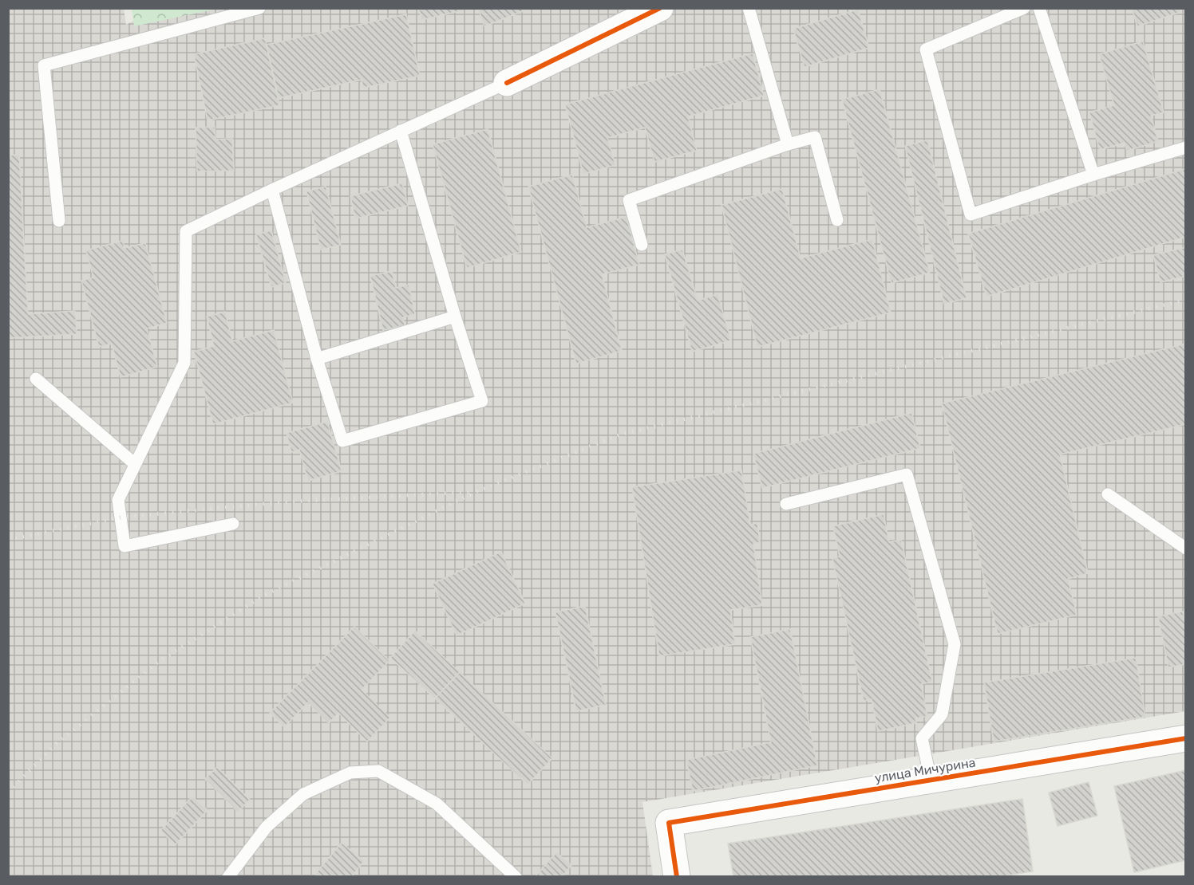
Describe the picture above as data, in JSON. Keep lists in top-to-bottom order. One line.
{"streets":{"street":["улица Мичурина"]}}
